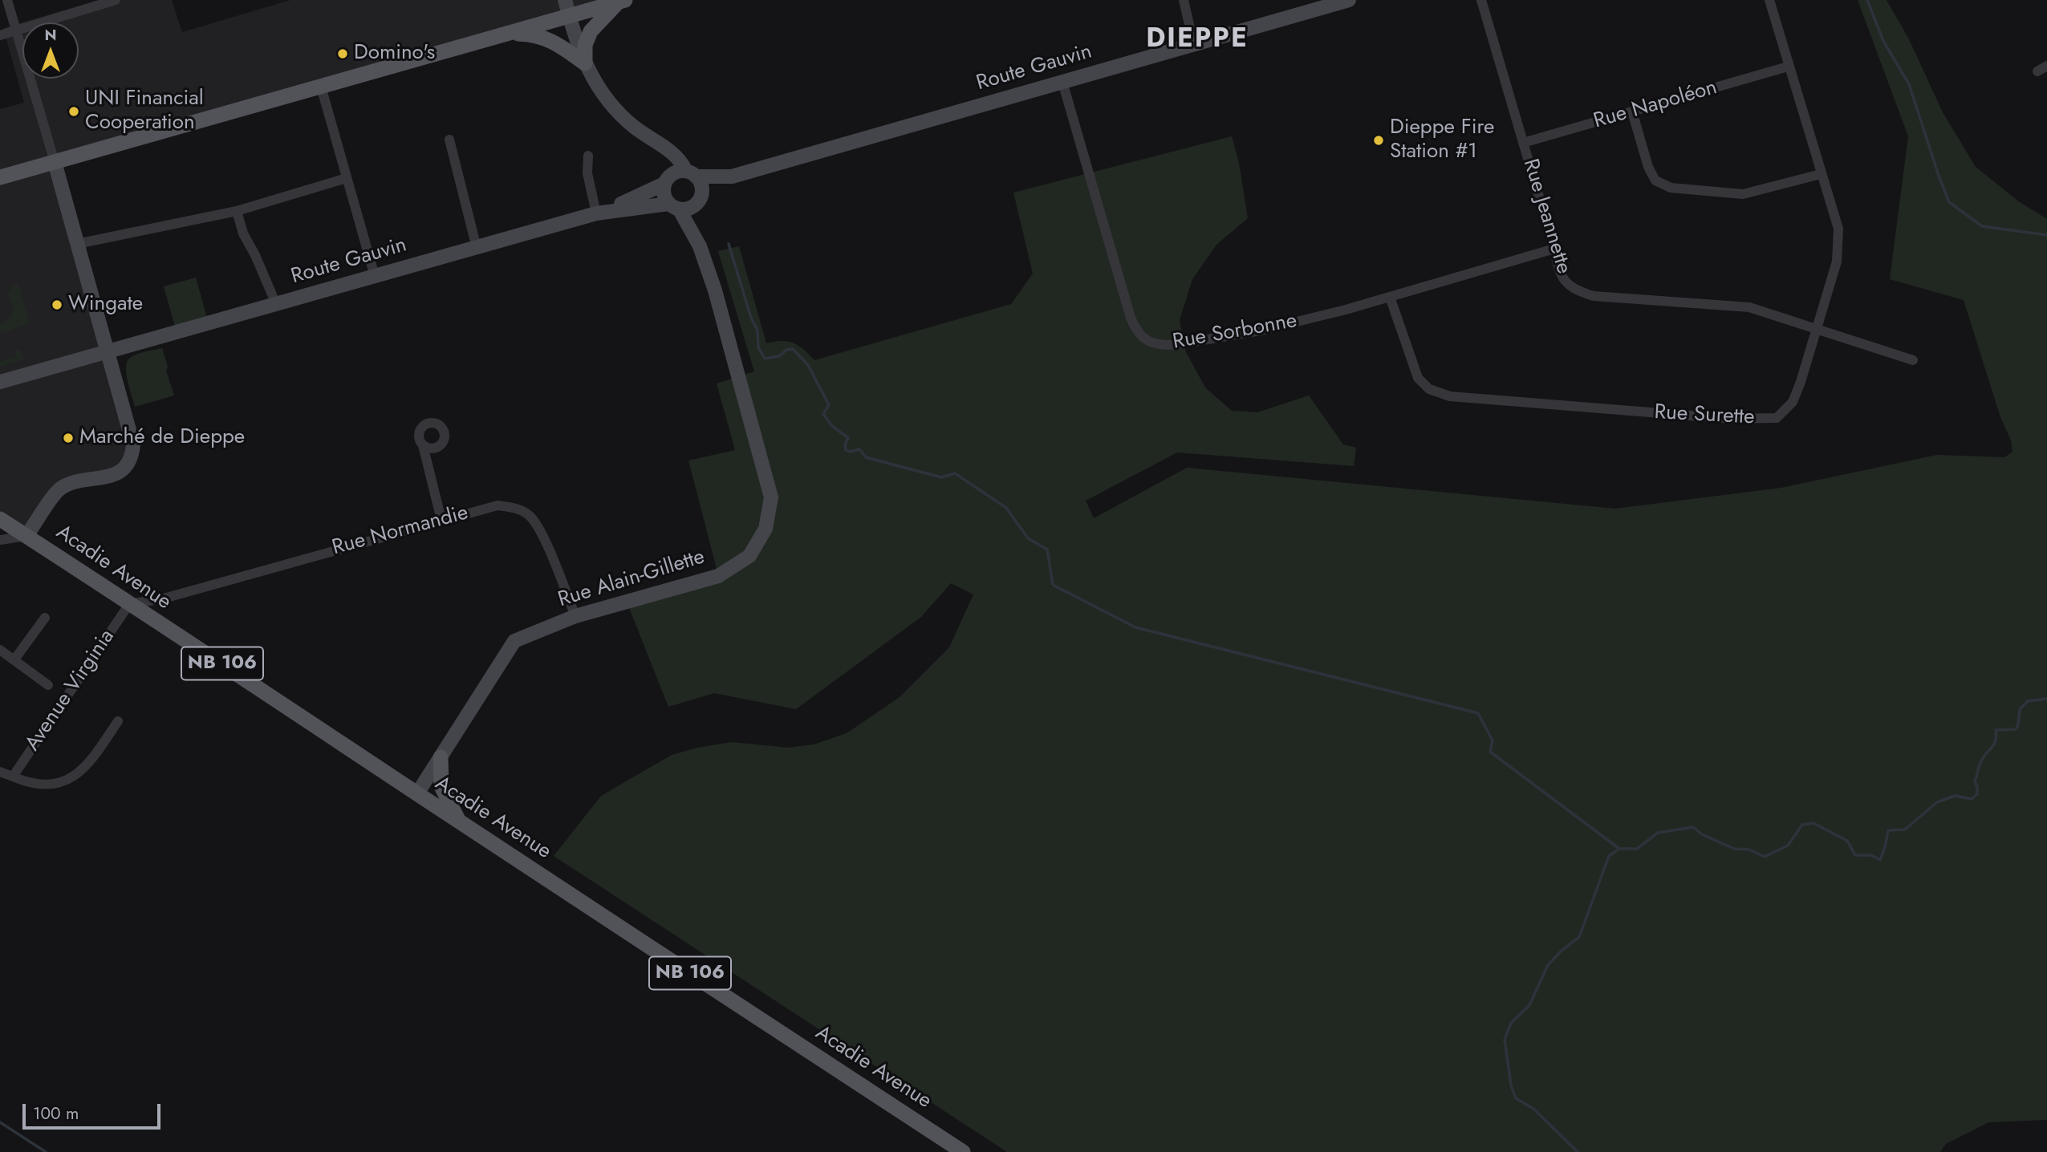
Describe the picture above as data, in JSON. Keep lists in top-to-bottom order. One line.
{"streets":{"main road":["Acadie Avenue","NB 106"],"street":["Route Gauvin","Rue Napoléon","Rue Jeannette","Rue Sorbonne","Rue Surette","Rue Normandie","Rue Alain-Gillette","Avenue Virginia"]},"crossings":[["Route Gauvin","Rue Sorbonne"],["Route Gauvin","Rue Alain-Gillette"],["Rue Napoléon","Rue Jeannette"],["Rue Napoléon","Rue Surette"],["Rue Jeannette","Rue Sorbonne"],["Rue Jeannette","Rue Surette"],["Rue Sorbonne","Rue Surette"],["Rue Normandie","Acadie Avenue"],["Rue Normandie","Rue Alain-Gillette"],["Rue Normandie","Avenue Virginia"],["Acadie Avenue","Rue Alain-Gillette"],["Acadie Avenue","Avenue Virginia"]],"districts":["DIEPPE"],"places":["Domino's","UNI Financial Cooperation","Dieppe Fire Station #1","Wingate","Marché de Dieppe"],"scale_bar":"100 m","north":"top"}
